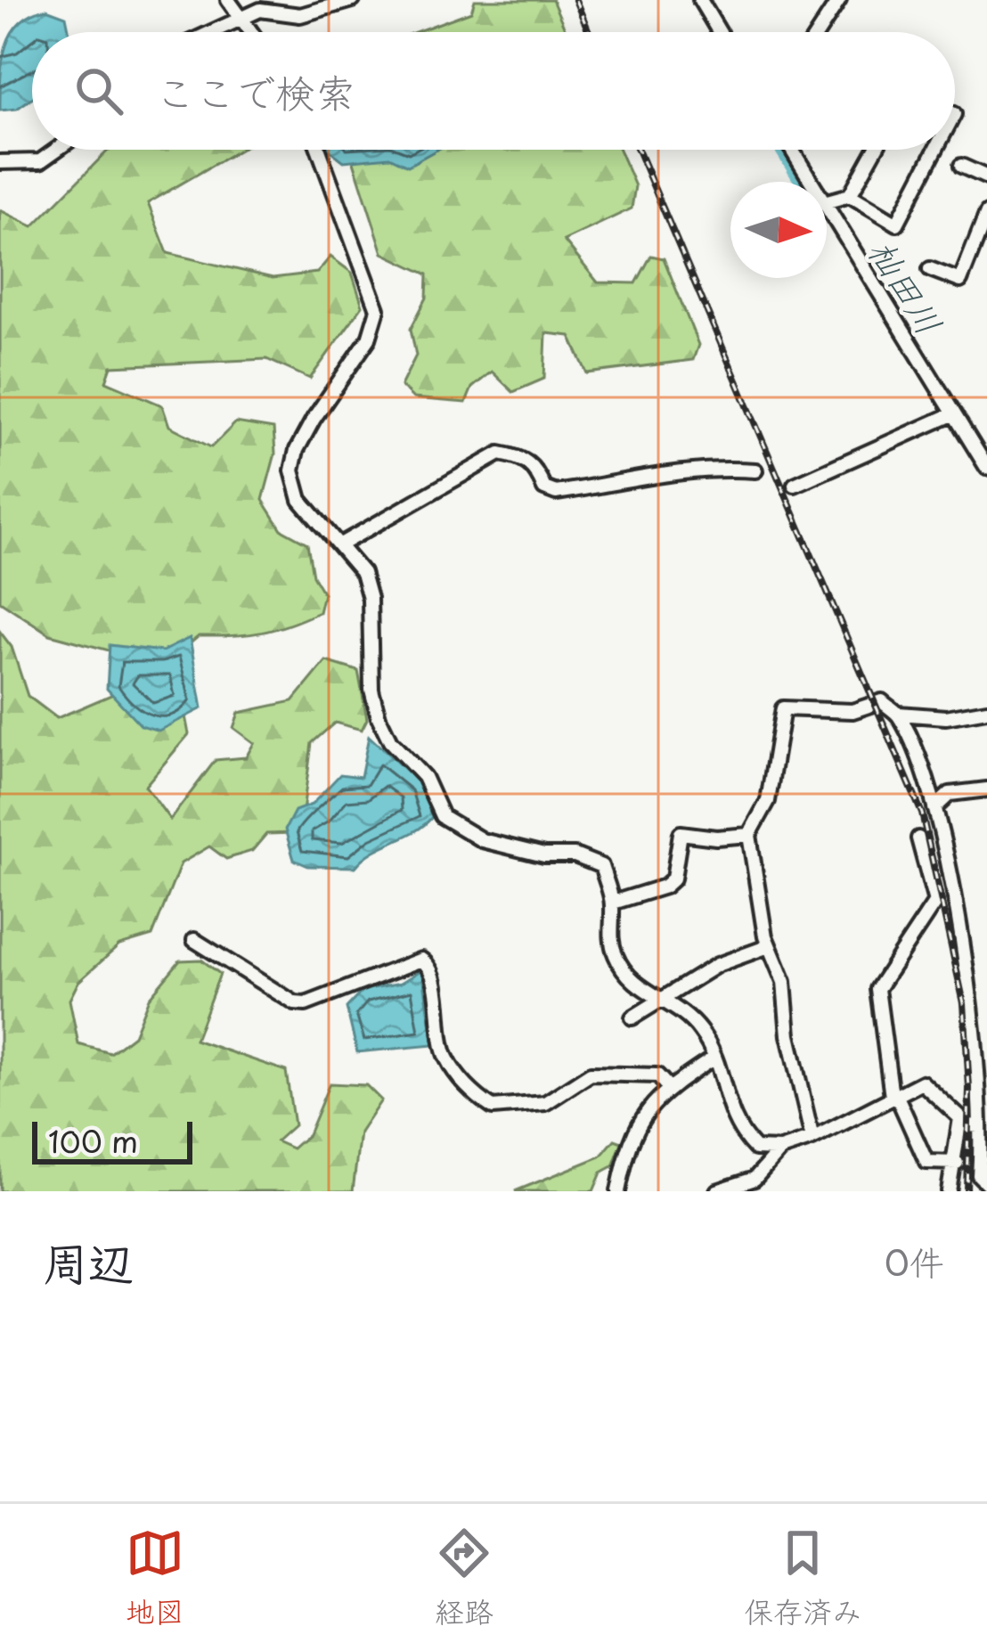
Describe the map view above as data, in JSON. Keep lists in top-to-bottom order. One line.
{"water":["杣田川"],"scale_bar":"100 m","north":"right","page":{"search":"ここで検索","scale":"100 m","heading":["周辺","0件"],"nav":["地図","経路","保存済み"]}}
